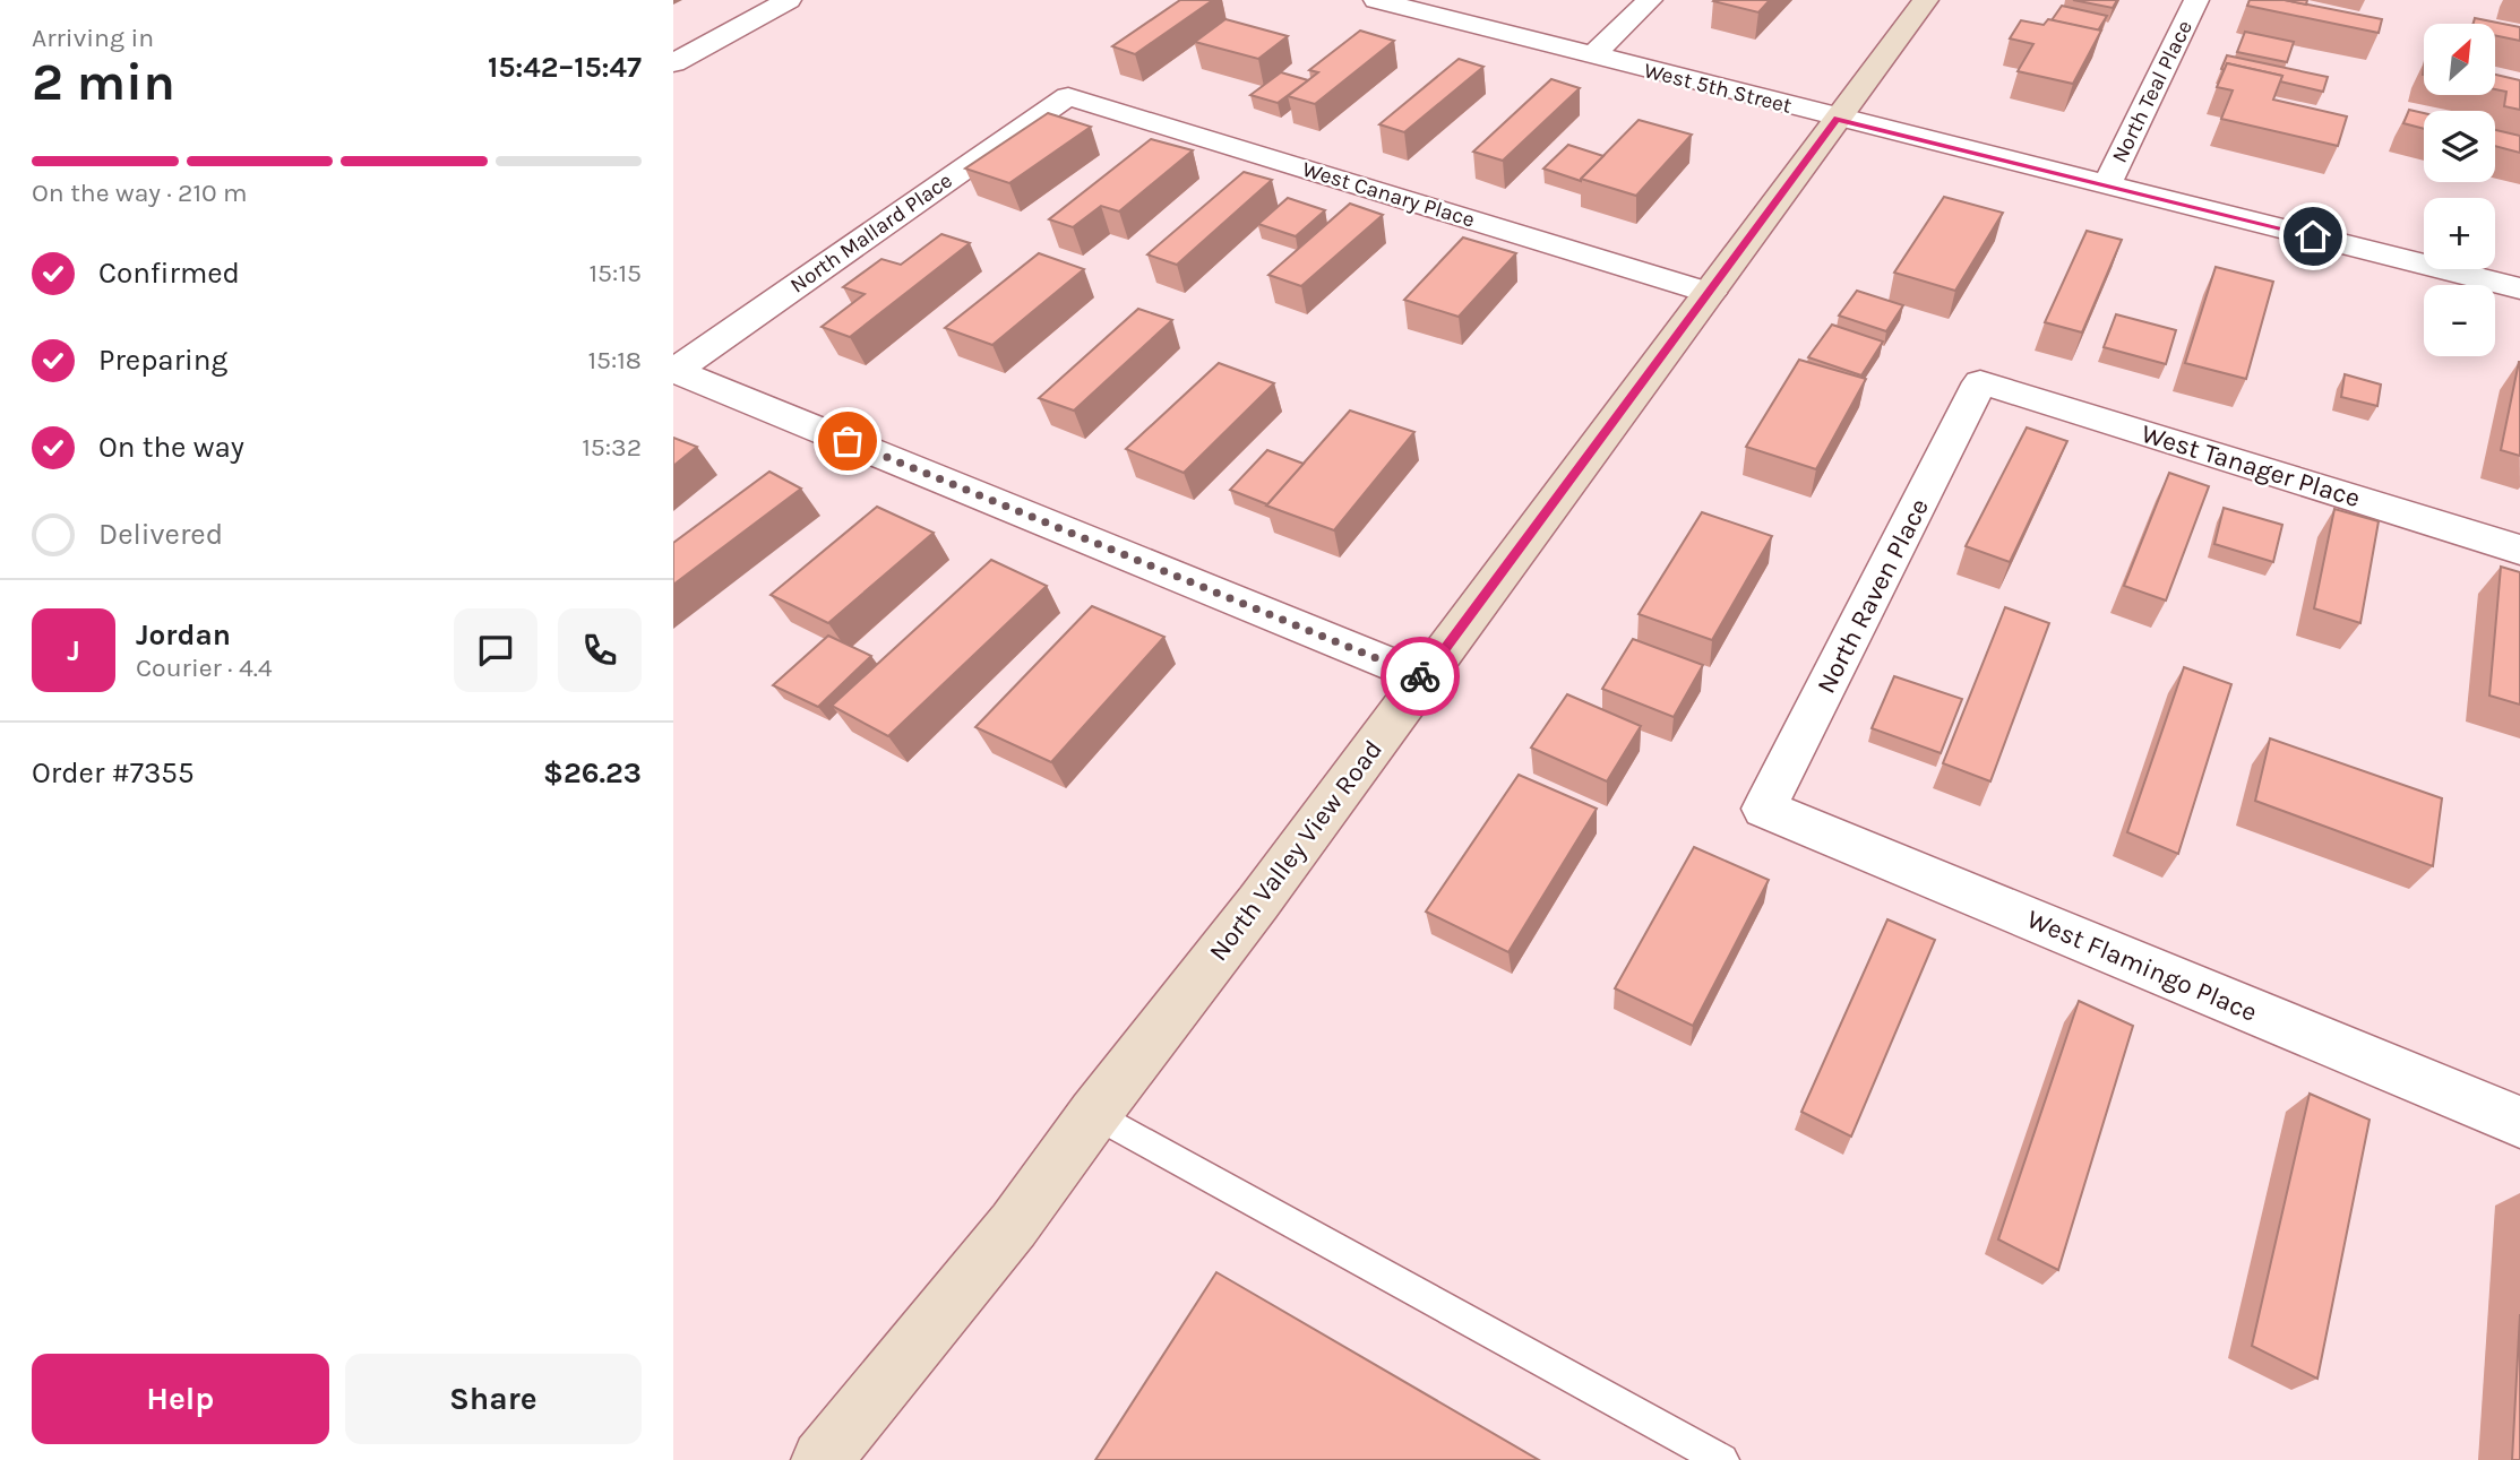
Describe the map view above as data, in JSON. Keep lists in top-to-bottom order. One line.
{"streets":{"street":["West 5th Street","North Teal Place","West Canary Place","North Mallard Place","West Tanager Place","North Raven Place","North Valley View Road","West Flamingo Place"]},"crossings":[["West 5th Street","North Teal Place"],["West 5th Street","North Valley View Road"],["West Canary Place","North Mallard Place"],["West Canary Place","North Valley View Road"],["West Tanager Place","North Raven Place"],["North Raven Place","West Flamingo Place"]],"north":"top right","page":{"heading":["2 min","Arriving in","15:42–15:47"],"panel":["Jordan","Courier · 4.4","Order #7355","$26.23"],"map_buttons":["+","−"],"bar":"On the way · 210 m","list":[["Confirmed","15:15"],["Preparing","15:18"],["On the way","15:32"],"Delivered"],"round":"J","buttons":["Help","Share"]}}
